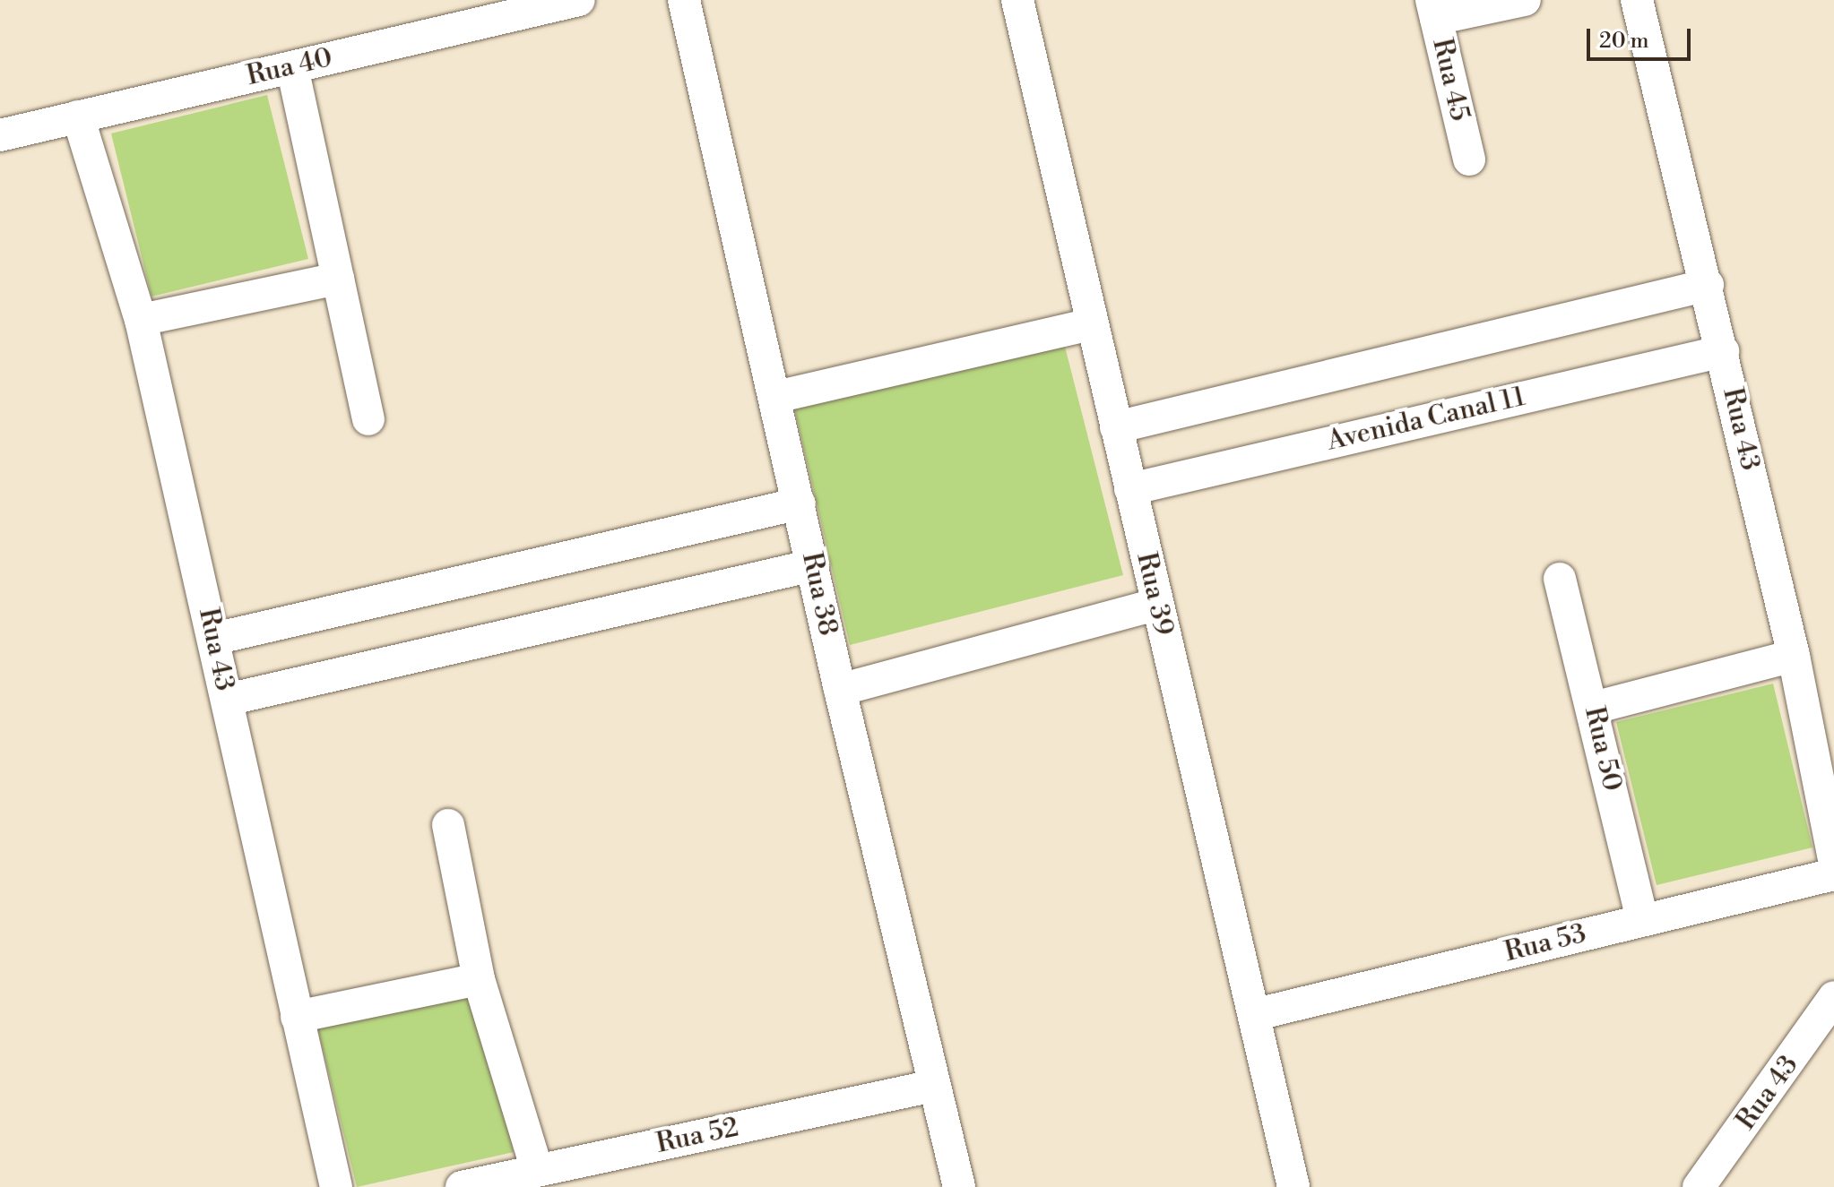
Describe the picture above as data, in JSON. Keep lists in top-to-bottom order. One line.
{"streets":{"street":["Rua 40","Rua 45","Avenida Canal 11","Rua 43","Rua 38","Rua 39","Rua 50","Rua 53","Rua 52"]},"crossings":[["Rua 40","Rua 43"],["Avenida Canal 11","Rua 43"],["Avenida Canal 11","Rua 39"],["Rua 38","Rua 52"],["Rua 39","Rua 53"],["Rua 50","Rua 53"]],"scale_bar":"20 m"}
